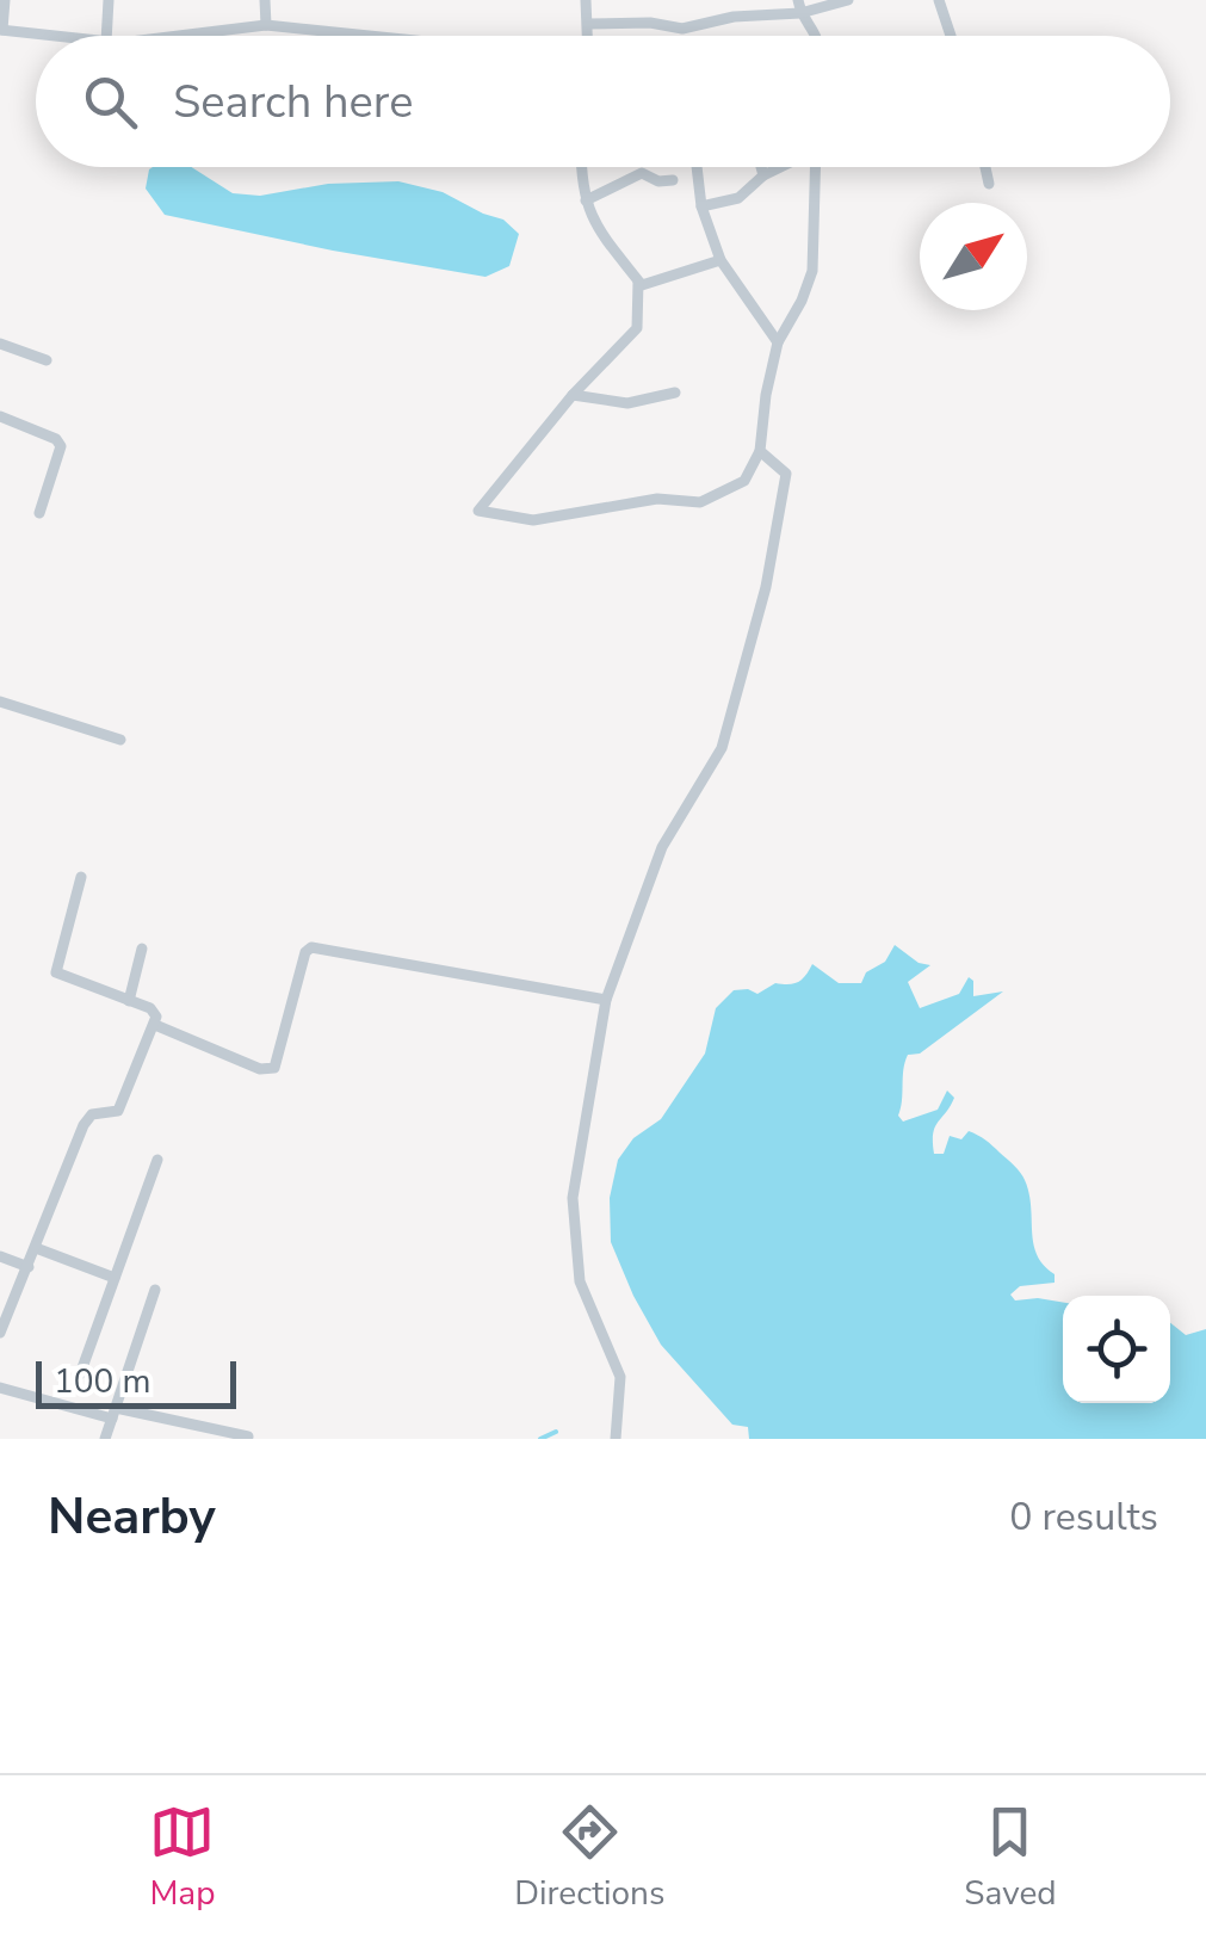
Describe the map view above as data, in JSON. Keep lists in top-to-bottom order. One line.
{"scale_bar":"100 m","north":"top right","page":{"search":"Search here","scale":"100 m","heading":["Nearby","0 results"],"nav":["Map","Directions","Saved"]}}
